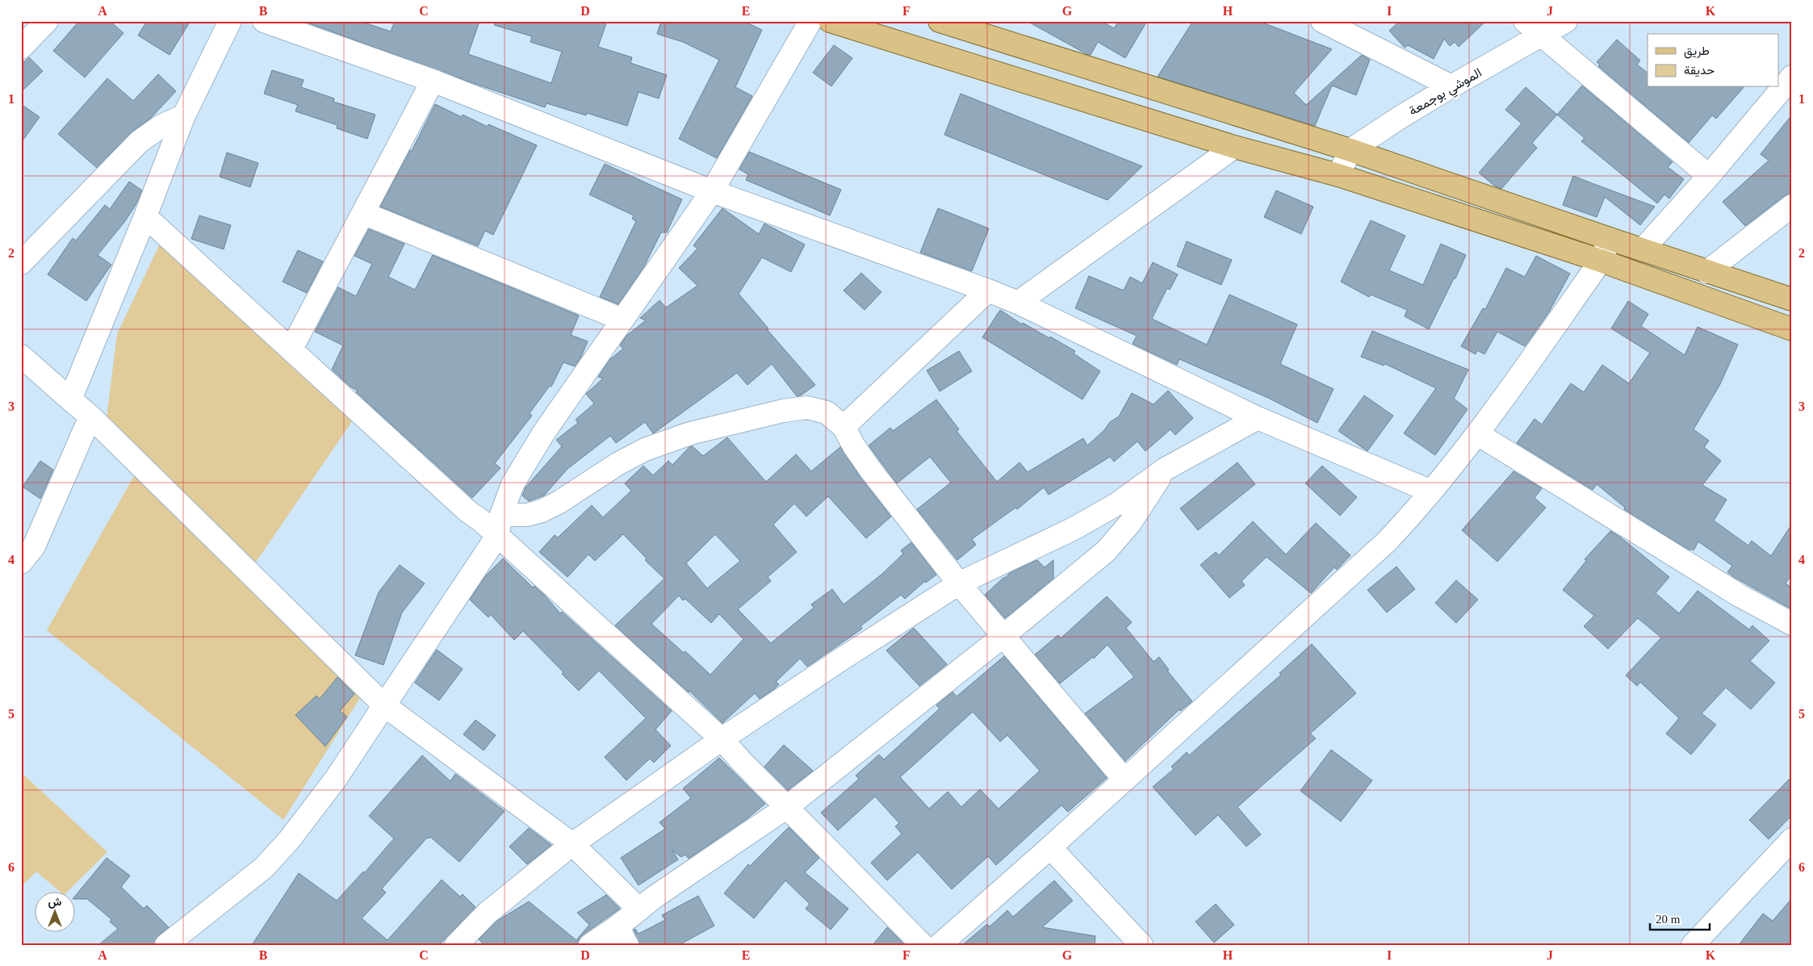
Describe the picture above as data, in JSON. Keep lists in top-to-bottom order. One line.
{"streets":{"street":["الموشي بوجمعة"]},"legend":["طريق","حديقة"],"scale_bar":"20 m","north":"top","grid":{"columns":["A","B","C","D","E","F","G","H","I","J","K"],"rows":["1","2","3","4","5","6"]}}
